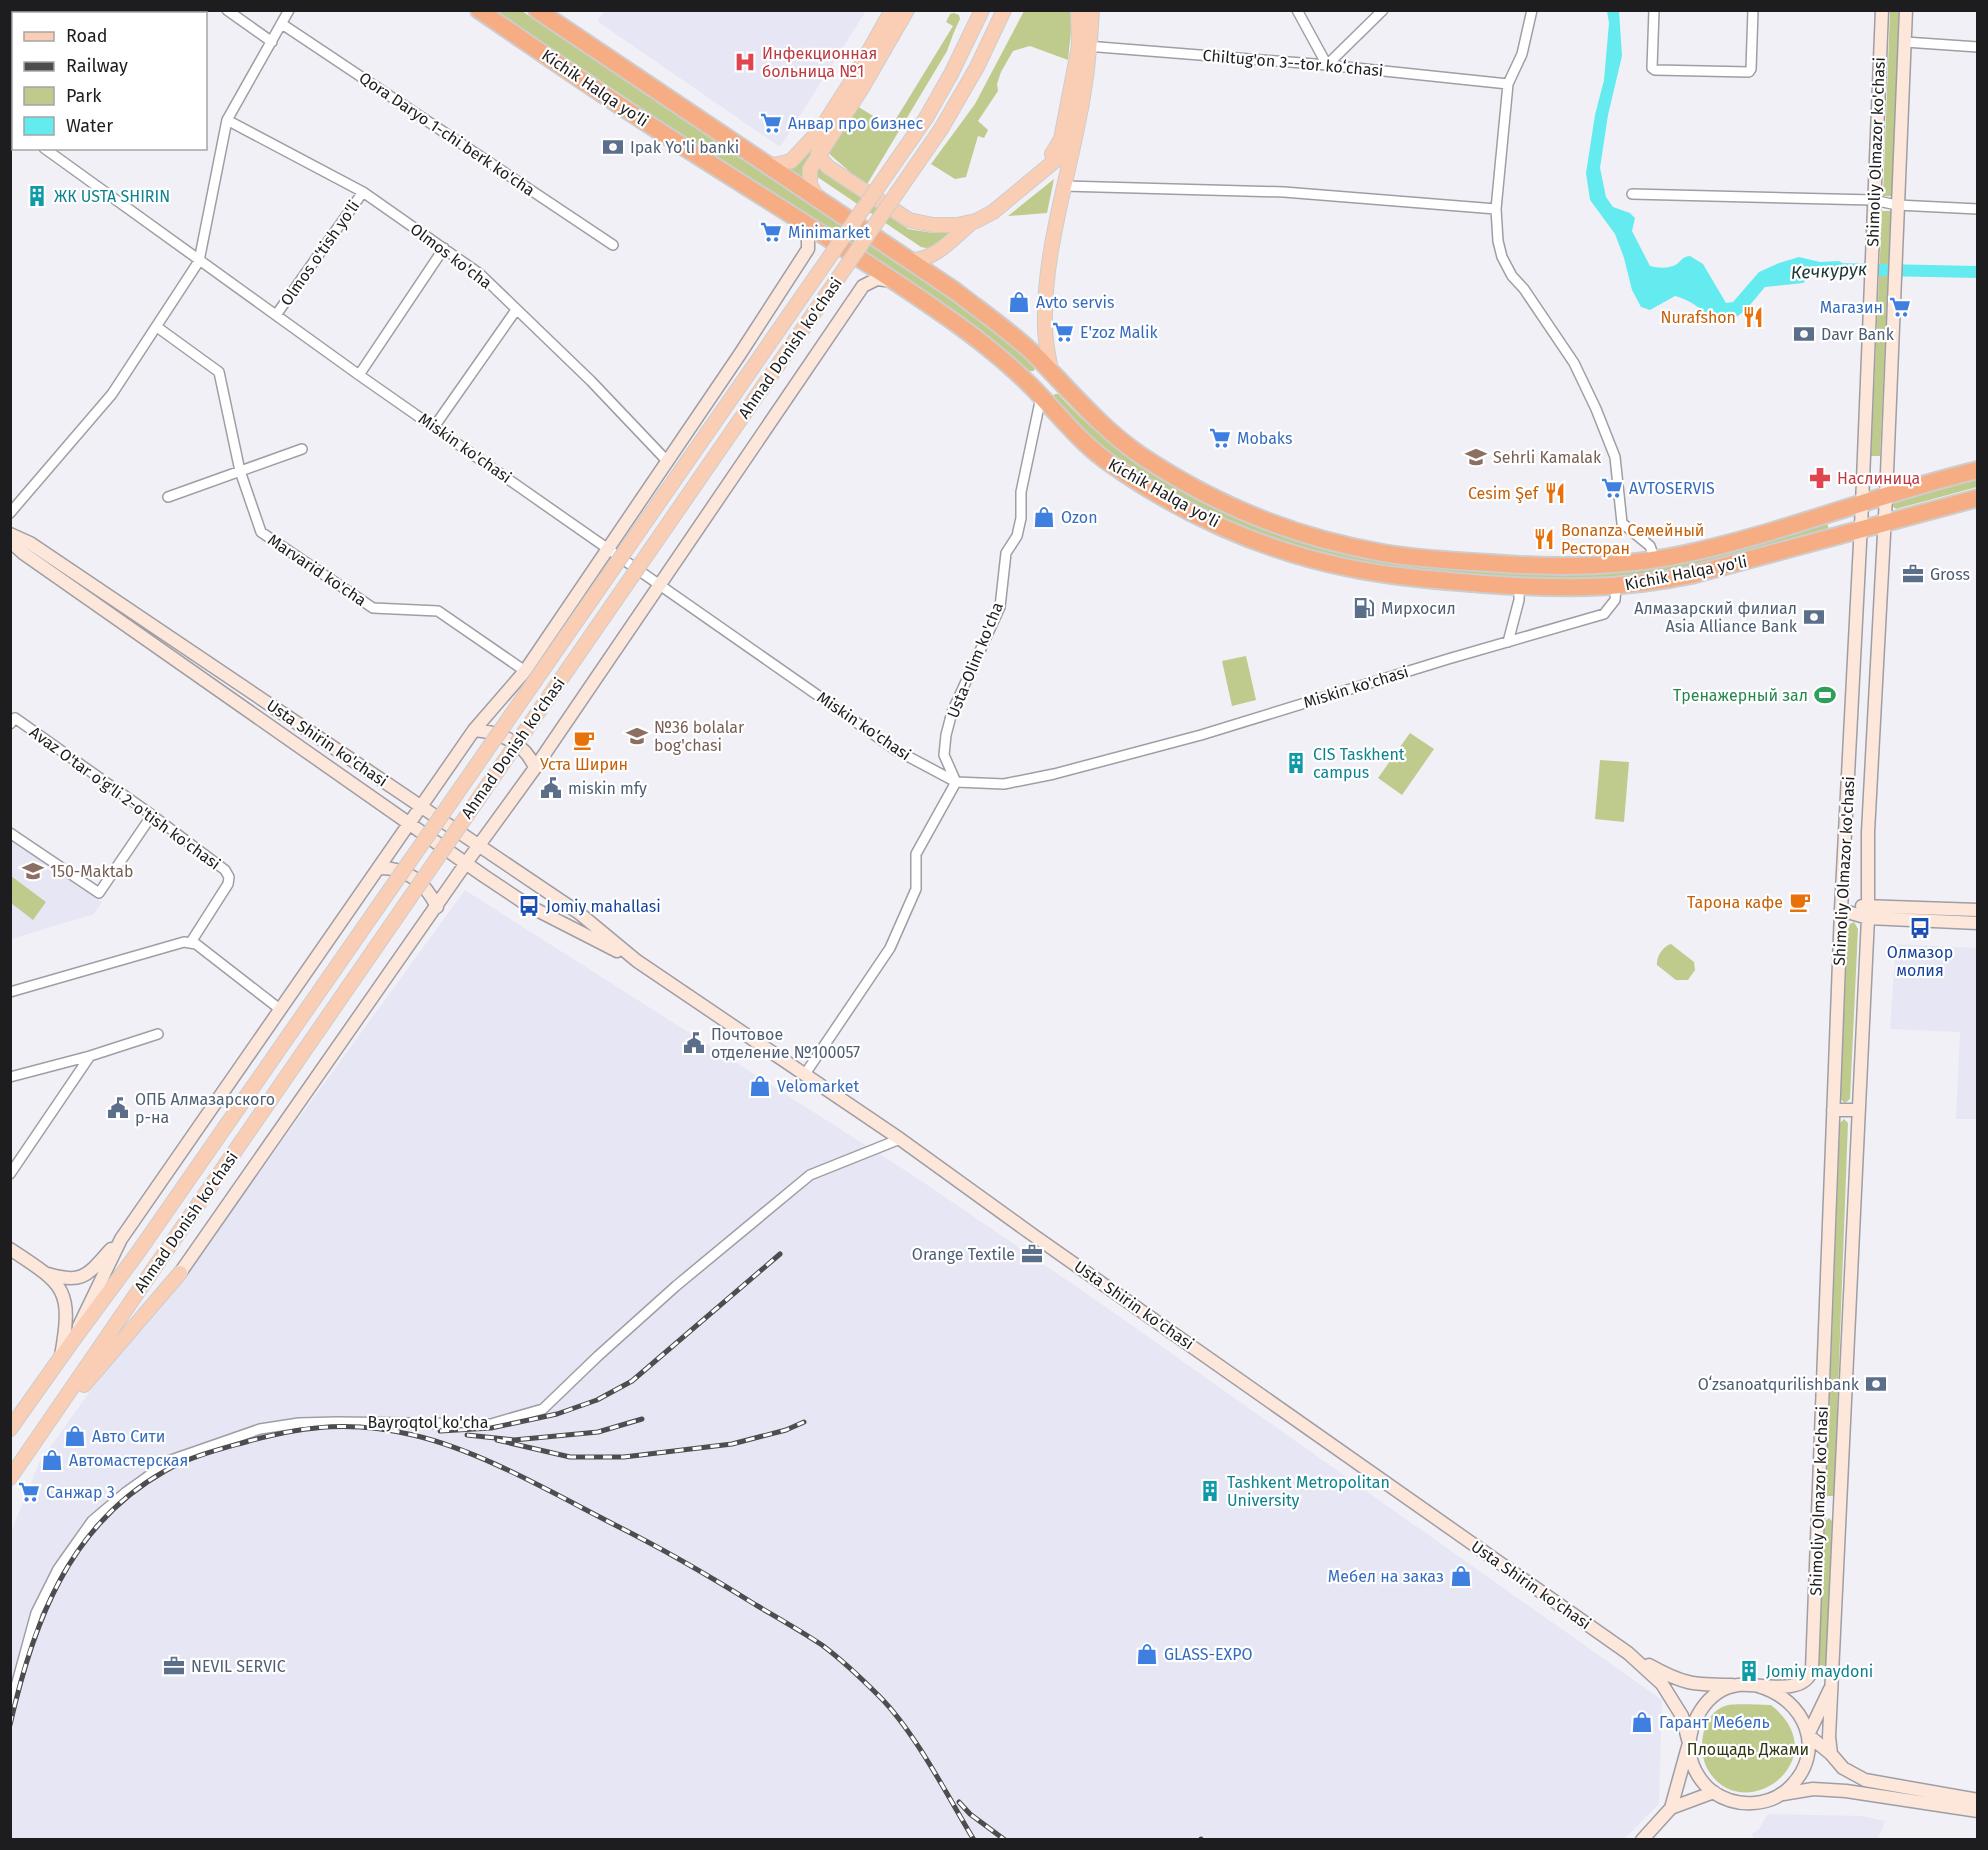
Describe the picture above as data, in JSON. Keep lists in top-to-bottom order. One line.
{"streets":{"highway":["Kichik Halqa yo'li"],"main road":["Shimoliy Olmazor ko'chasi","Ahmad Donish ko'chasi","Usta Shirin ko'chasi"],"street":["Chiltug'on 3--tor koʻchasi","Qora Daryo 1-chi berk ko'cha","Olmos o'tish yo'li","Olmos ko'cha","Miskin ko'chasi","Marvarid ko'cha","Usta-Olim ko'cha","Avaz O'tar o'g'li 2-o'tish ko'chasi","Bayroqtol ko'cha"]},"crossings":[["Kichik Halqa yo'li","Shimoliy Olmazor ko'chasi"],["Kichik Halqa yo'li","Ahmad Donish ko'chasi"],["Kichik Halqa yo'li","Miskin ko'chasi"],["Kichik Halqa yo'li","Usta-Olim ko'cha"],["Shimoliy Olmazor ko'chasi","Usta Shirin ko'chasi"],["Olmos o'tish yo'li","Olmos ko'cha"],["Olmos o'tish yo'li","Miskin ko'chasi"],["Olmos ko'cha","Ahmad Donish ko'chasi"],["Ahmad Donish ko'chasi","Miskin ko'chasi"],["Ahmad Donish ko'chasi","Marvarid ko'cha"],["Ahmad Donish ko'chasi","Usta Shirin ko'chasi"],["Miskin ko'chasi","Usta-Olim ko'cha"],["Usta Shirin ko'chasi","Bayroqtol ko'cha"]],"water":["Кечкурук"],"parks":["Площадь Джами"],"places":{"hospital":["Инфекционная больница №1"],"supermarket":["Анвар про бизнес","Minimarket","Магазин","E'zoz Malik","Mobaks","AVTOSERVIS","Санжар 3"],"bank":["Ipak Yo'li banki","Davr Bank","Алмазарский филиал Asia Alliance Bank","Oʻzsanoatqurilishbank"],"building":["ЖК USTA SHIRIN","CIS Taskhent campus","Tashkent Metropolitan University","Jomiy maydoni"],"shop":["Avto servis","Ozon","Velomarket","Авто Сити","Автомастерская","Мебел на заказ","GLASS-EXPO","Гарант Мебель"],"restaurant":["Nurafshon","Cesim Şef","Bonanza Семейный Ресторан"],"school or university":["Sehrli Kamalak","№36 bolalar bog'chasi","150-Maktab"],"pharmacy":["Наслиница"],"office":["Gross","Orange Textile","NEVIL SERVIC"],"fuel station":["Мирхосил"],"sports":["Тренажерный зал"],"cafe":["Уста Ширин","Тарона кафе"],"public building":["miskin mfy","Почтовое отделение №100057","ОПБ Алмазарского р-на"],"bus stop":["Jomiy mahallasi","Олмазор молия"]},"legend":["Road","Railway","Park","Water"]}
